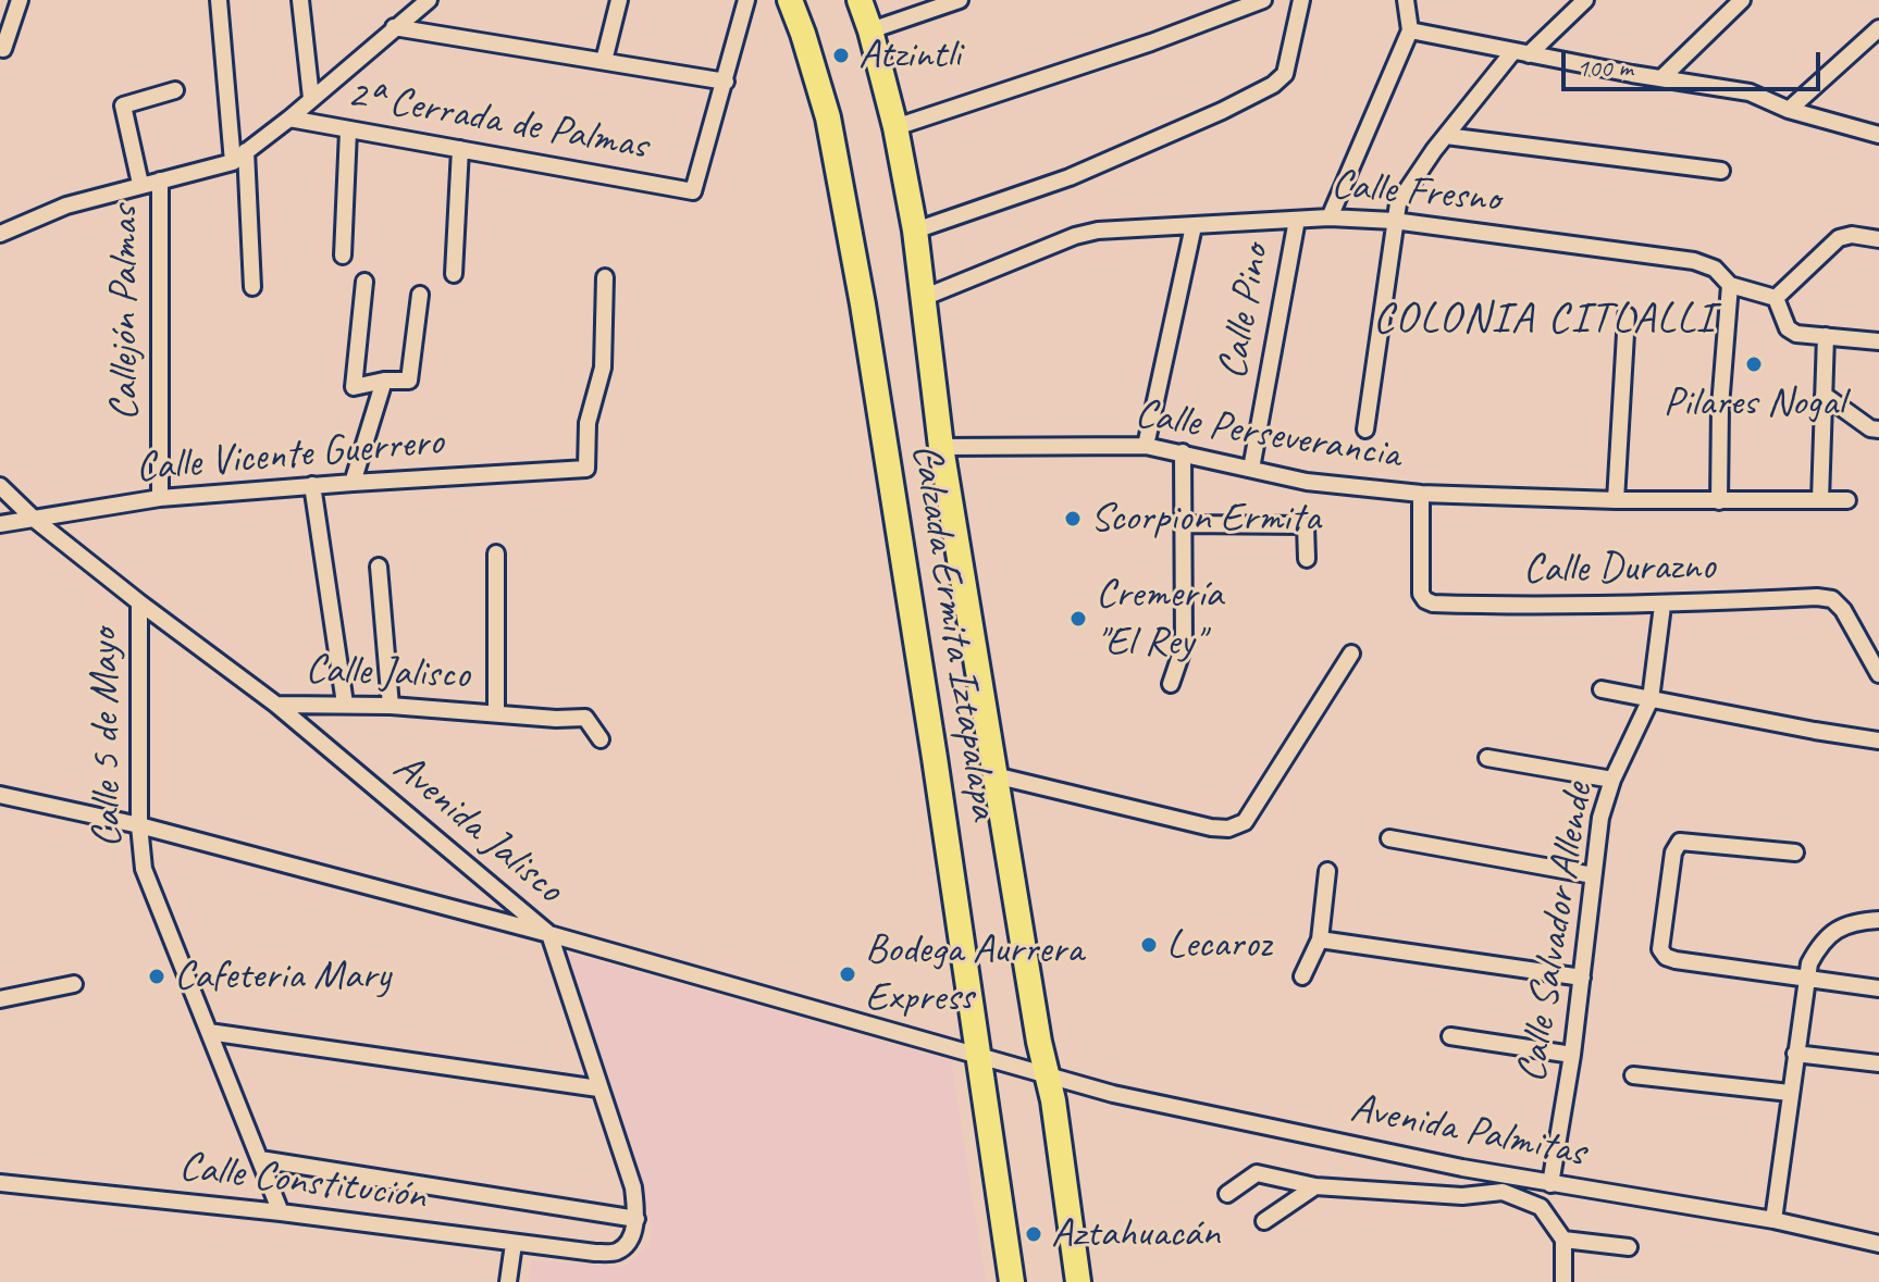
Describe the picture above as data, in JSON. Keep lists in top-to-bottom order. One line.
{"streets":{"main road":["Calzada Ermita Iztapalapa"],"street":["2ª Cerrada de Palmas","Calle Fresno","Calle Pino","Callejón Palmas","Calle Perseverancia","Calle Vicente Guerrero","Calle Durazno","Calle Jalisco","Calle 5 de Mayo","Avenida Jalisco","Calle Salvador Allende","Avenida Palmitas","Calle Constitución"]},"crossings":[["Calle Fresno","Calle Pino"],["Calle Fresno","Calzada Ermita Iztapalapa"],["Calle Pino","Calle Perseverancia"],["Callejón Palmas","Calle Vicente Guerrero"],["Calle Perseverancia","Calle Durazno"],["Calle Perseverancia","Calzada Ermita Iztapalapa"],["Calle Vicente Guerrero","Avenida Jalisco"],["Calle Durazno","Calle Salvador Allende"],["Calzada Ermita Iztapalapa","Avenida Jalisco"],["Calzada Ermita Iztapalapa","Avenida Palmitas"],["Calle Jalisco","Avenida Jalisco"],["Calle 5 de Mayo","Avenida Jalisco"],["Calle 5 de Mayo","Calle Constitución"],["Avenida Jalisco","Avenida Palmitas"],["Calle Salvador Allende","Avenida Palmitas"]],"districts":["COLONIA CITLALLI"],"places":["Atzintli","Pilares Nogal","Scorpion Ermita","Cremería \"El Rey\"","Lecaroz","Bodega Aurrera Express","Cafeteria Mary","Aztahuacán"],"scale_bar":"100 m"}
